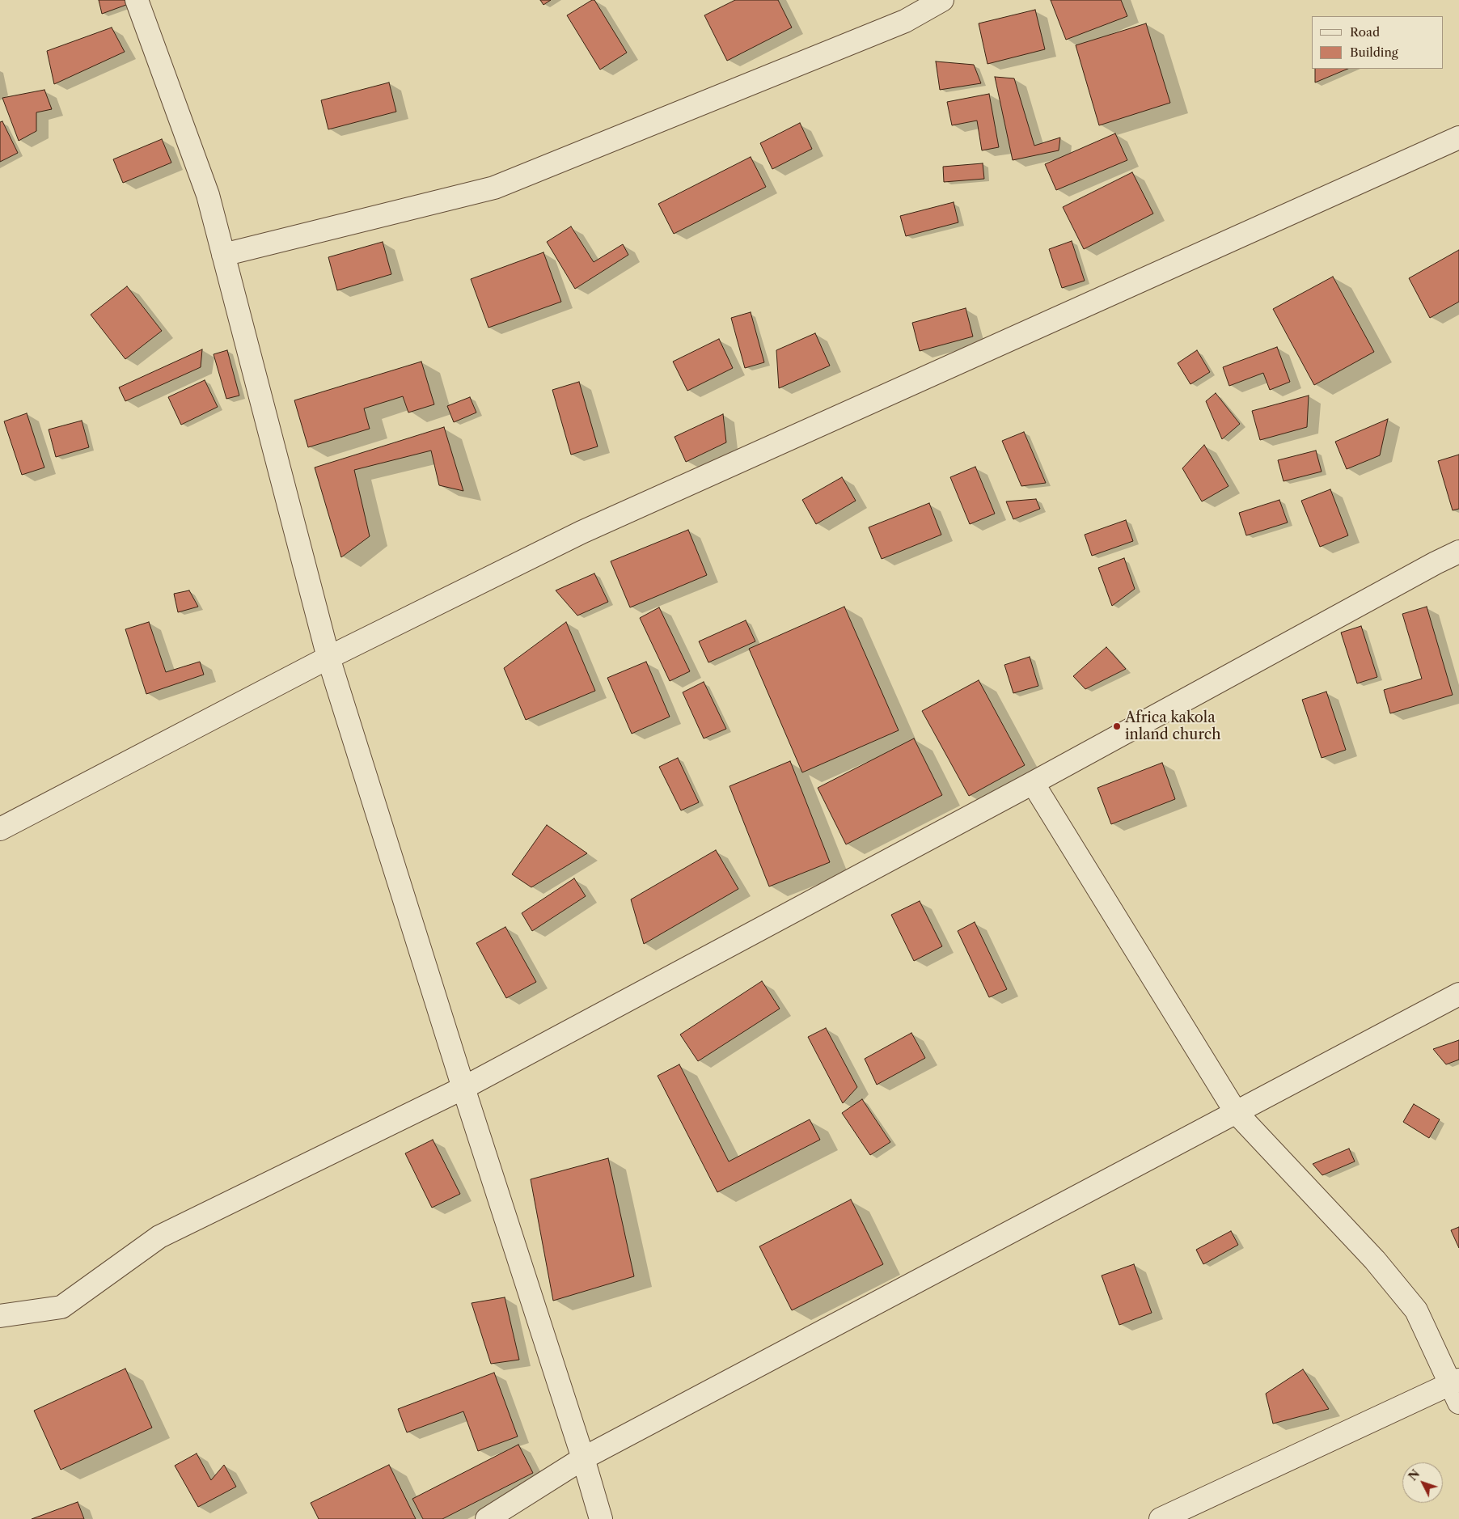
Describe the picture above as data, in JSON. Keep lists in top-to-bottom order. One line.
{"places":["Africa kakola inland church"],"legend":["Road","Building"],"north":"top left"}
